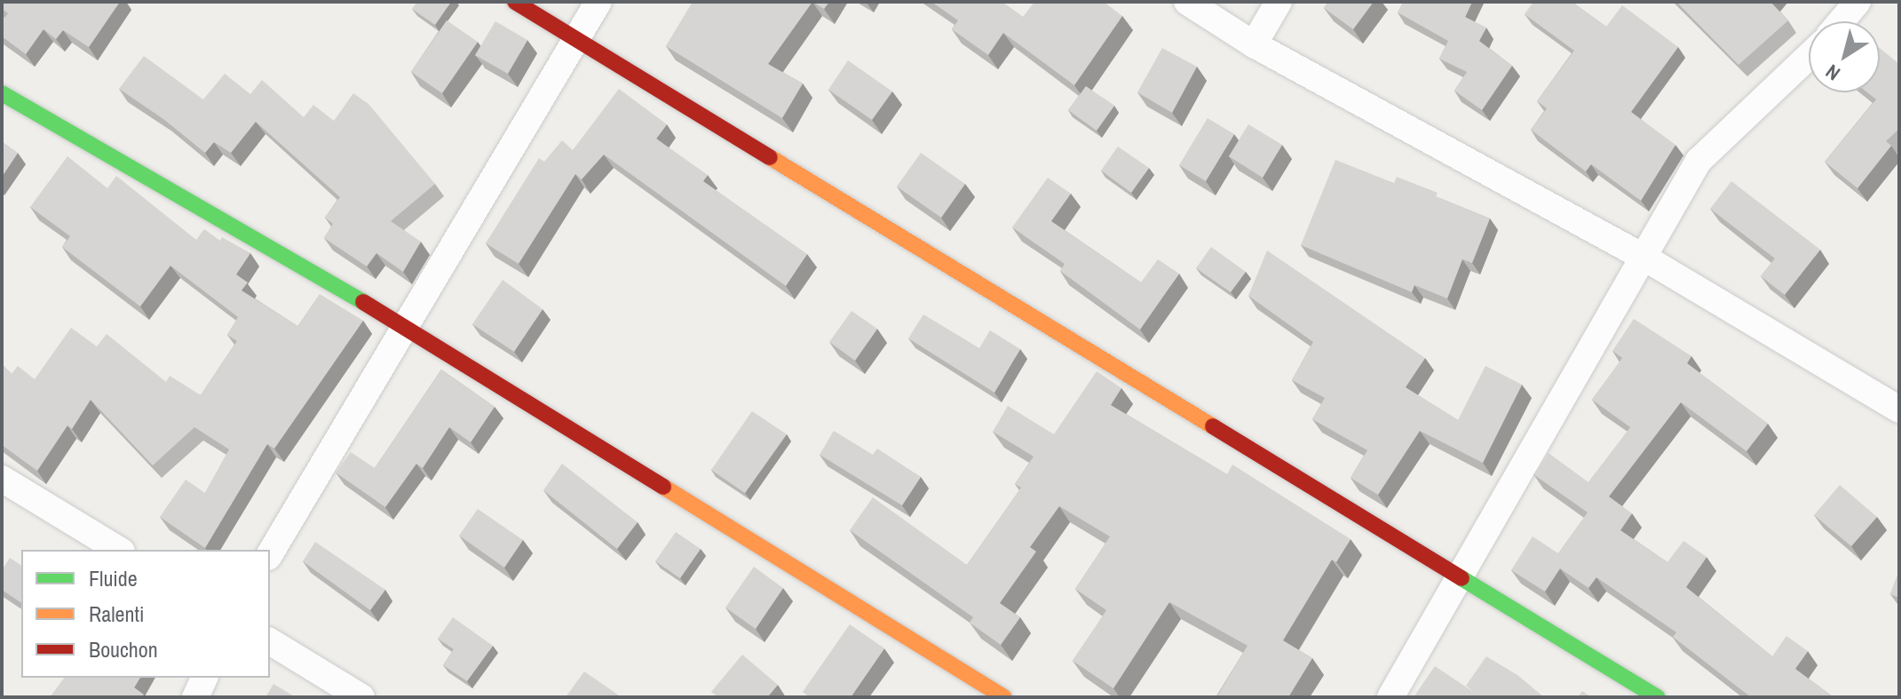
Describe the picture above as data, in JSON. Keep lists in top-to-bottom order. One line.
{"legend":["Fluide","Ralenti","Bouchon"],"north":"bottom left"}
